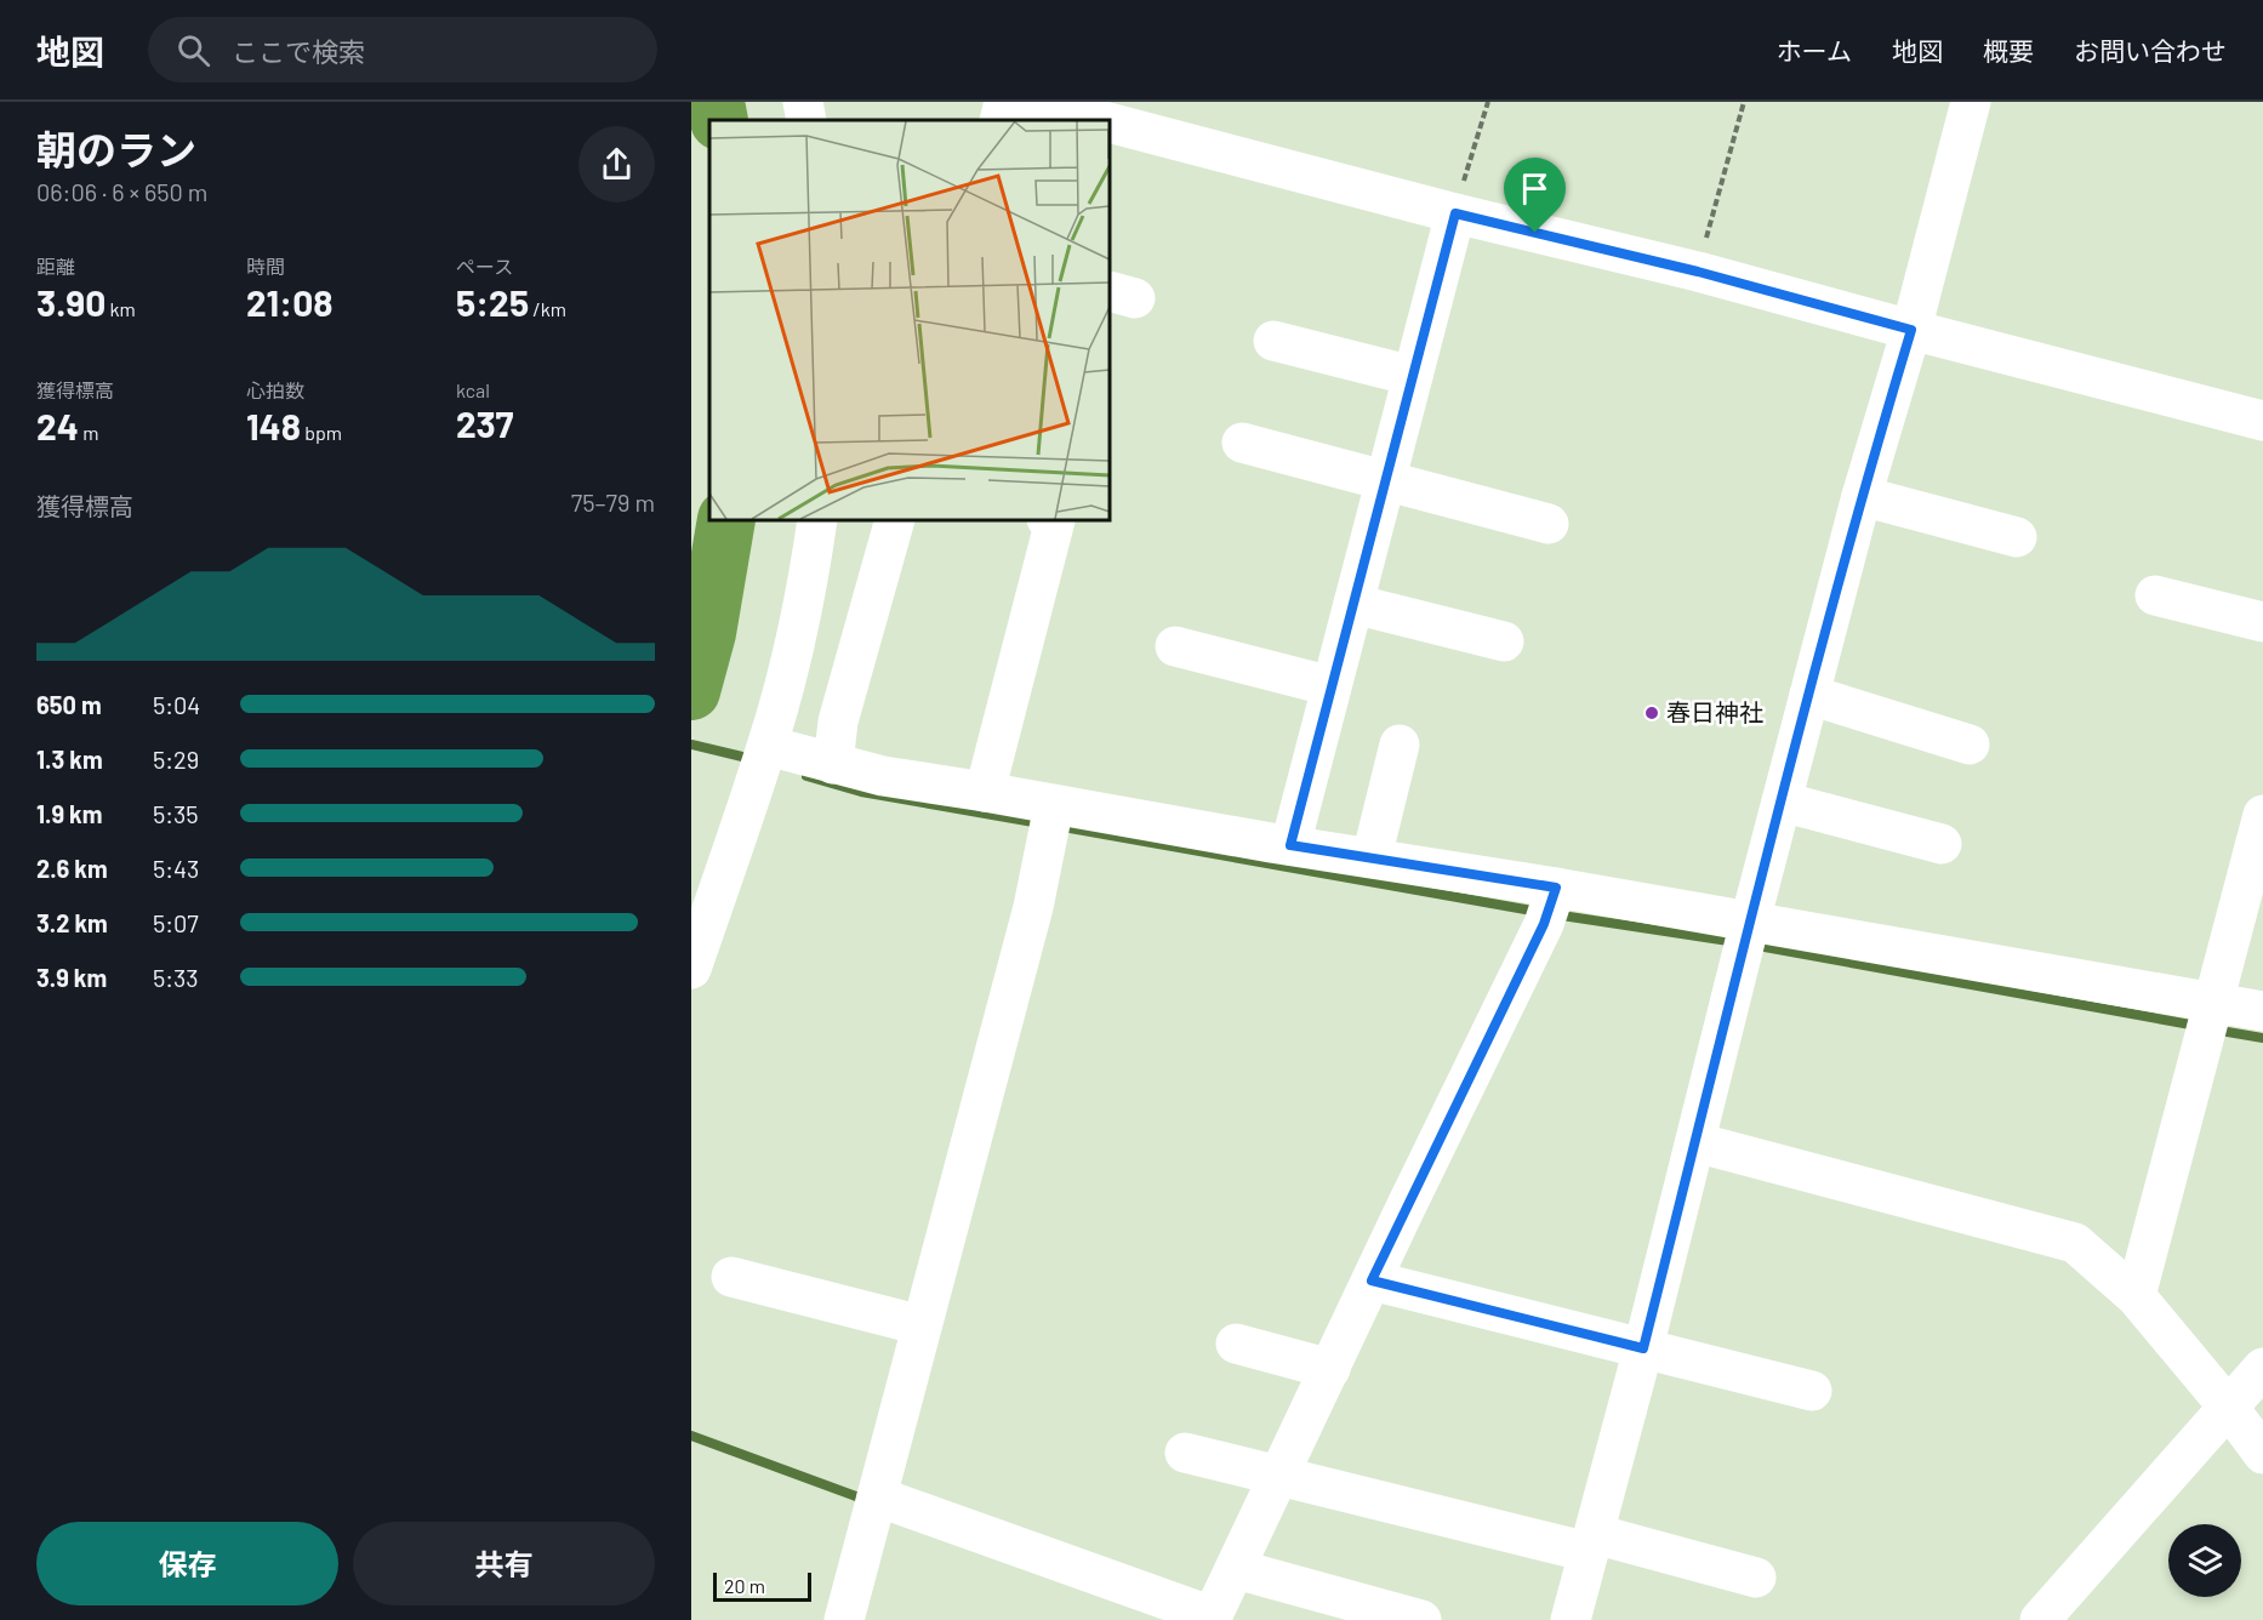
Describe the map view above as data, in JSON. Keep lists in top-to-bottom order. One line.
{"places":["春日神社"],"scale_bar":"20 m","page":{"header":"地図","search":"ここで検索","nav":["ホーム","地図","概要","お問い合わせ"],"heading":["朝のラン","06:06 · 6 × 650 m"],"stats":[["距離","3.90 km"],["時間","21:08"],["ペース","5:25 /km"],["獲得標高","24 m"],["心拍数","148 bpm"],["kcal","237"]],"chart":["獲得標高","75–79 m"],"list":[{"name":"650 m","note":"5:04"},{"name":"1.3 km","note":"5:29"},{"name":"1.9 km","note":"5:35"},{"name":"2.6 km","note":"5:43"},{"name":"3.2 km","note":"5:07"},{"name":"3.9 km","note":"5:33"}],"buttons":["保存","共有"],"scale":"20 m"}}
